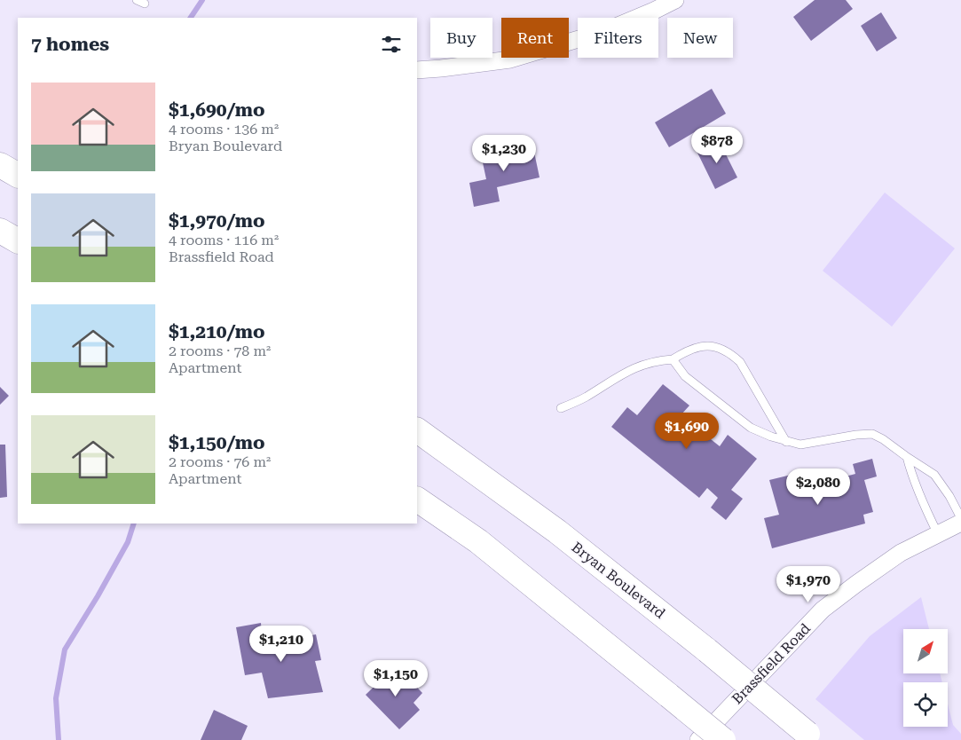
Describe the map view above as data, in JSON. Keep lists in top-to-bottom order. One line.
{"streets":{"highway":["Bryan Boulevard"],"street":["Brassfield Road"]},"north":"top right","page":{"chip":["Buy","Rent","Filters","New"],"heading":"7 homes","list":[{"name":"$1,690/mo","note":"4 rooms · 136 m² · Bryan Boulevard"},{"name":"$1,970/mo","note":"4 rooms · 116 m² · Brassfield Road"},{"name":"$1,210/mo","note":"2 rooms · 78 m² · Apartment"},{"name":"$1,150/mo","note":"2 rooms · 76 m² · Apartment"}],"price":["$878","$1,230","$1,690","$2,080","$1,970","$1,210","$1,150"]}}
